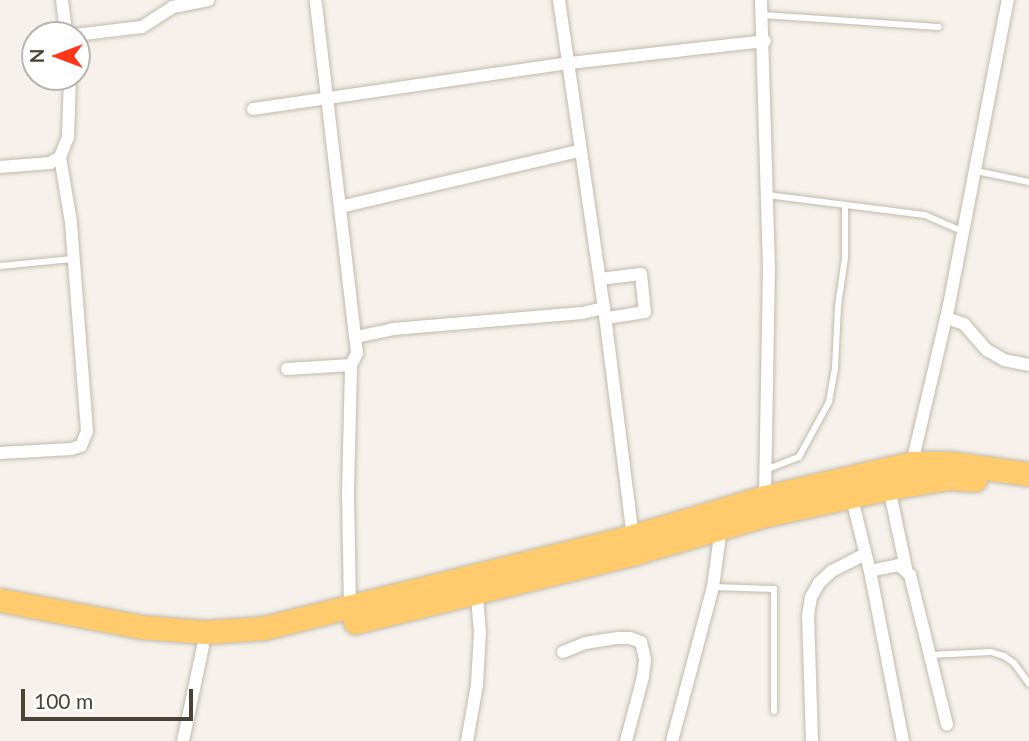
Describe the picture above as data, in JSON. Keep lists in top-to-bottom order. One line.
{"scale_bar":"100 m","north":"left"}
